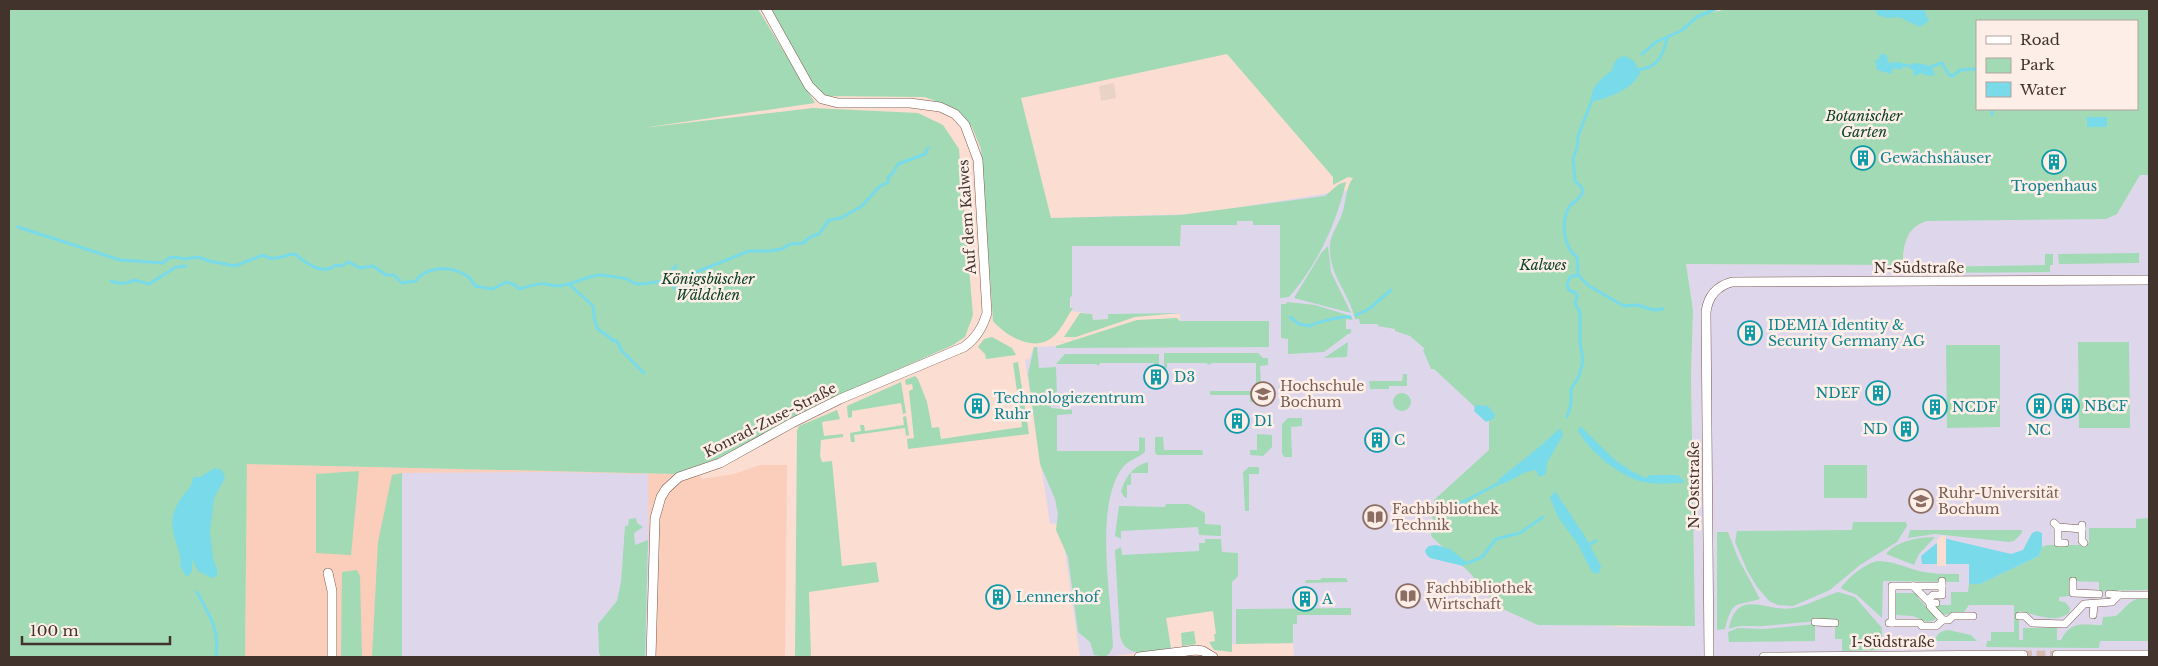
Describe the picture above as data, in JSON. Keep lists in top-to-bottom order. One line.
{"streets":{"street":["Auf dem Kalwes","N-Südstraße","Konrad-Zuse-Straße","N-Oststraße","I-Südstraße"]},"crossings":[["Auf dem Kalwes","Konrad-Zuse-Straße"],["N-Südstraße","N-Oststraße"]],"parks":["Botanischer Garten","Kalwes","Königsbüscher Wäldchen"],"places":{"building":["Gewächshäuser","Tropenhaus","IDEMIA Identity & Security Germany AG","D3","NDEF","Technologiezentrum Ruhr","NC","NBCF","NCDF","D1","ND","C","Lennershof","A"],"school or university":["Hochschule Bochum","Ruhr-Universität Bochum"],"library":["Fachbibliothek Technik","Fachbibliothek Wirtschaft"]},"legend":["Road","Park","Water"],"scale_bar":"100 m"}
